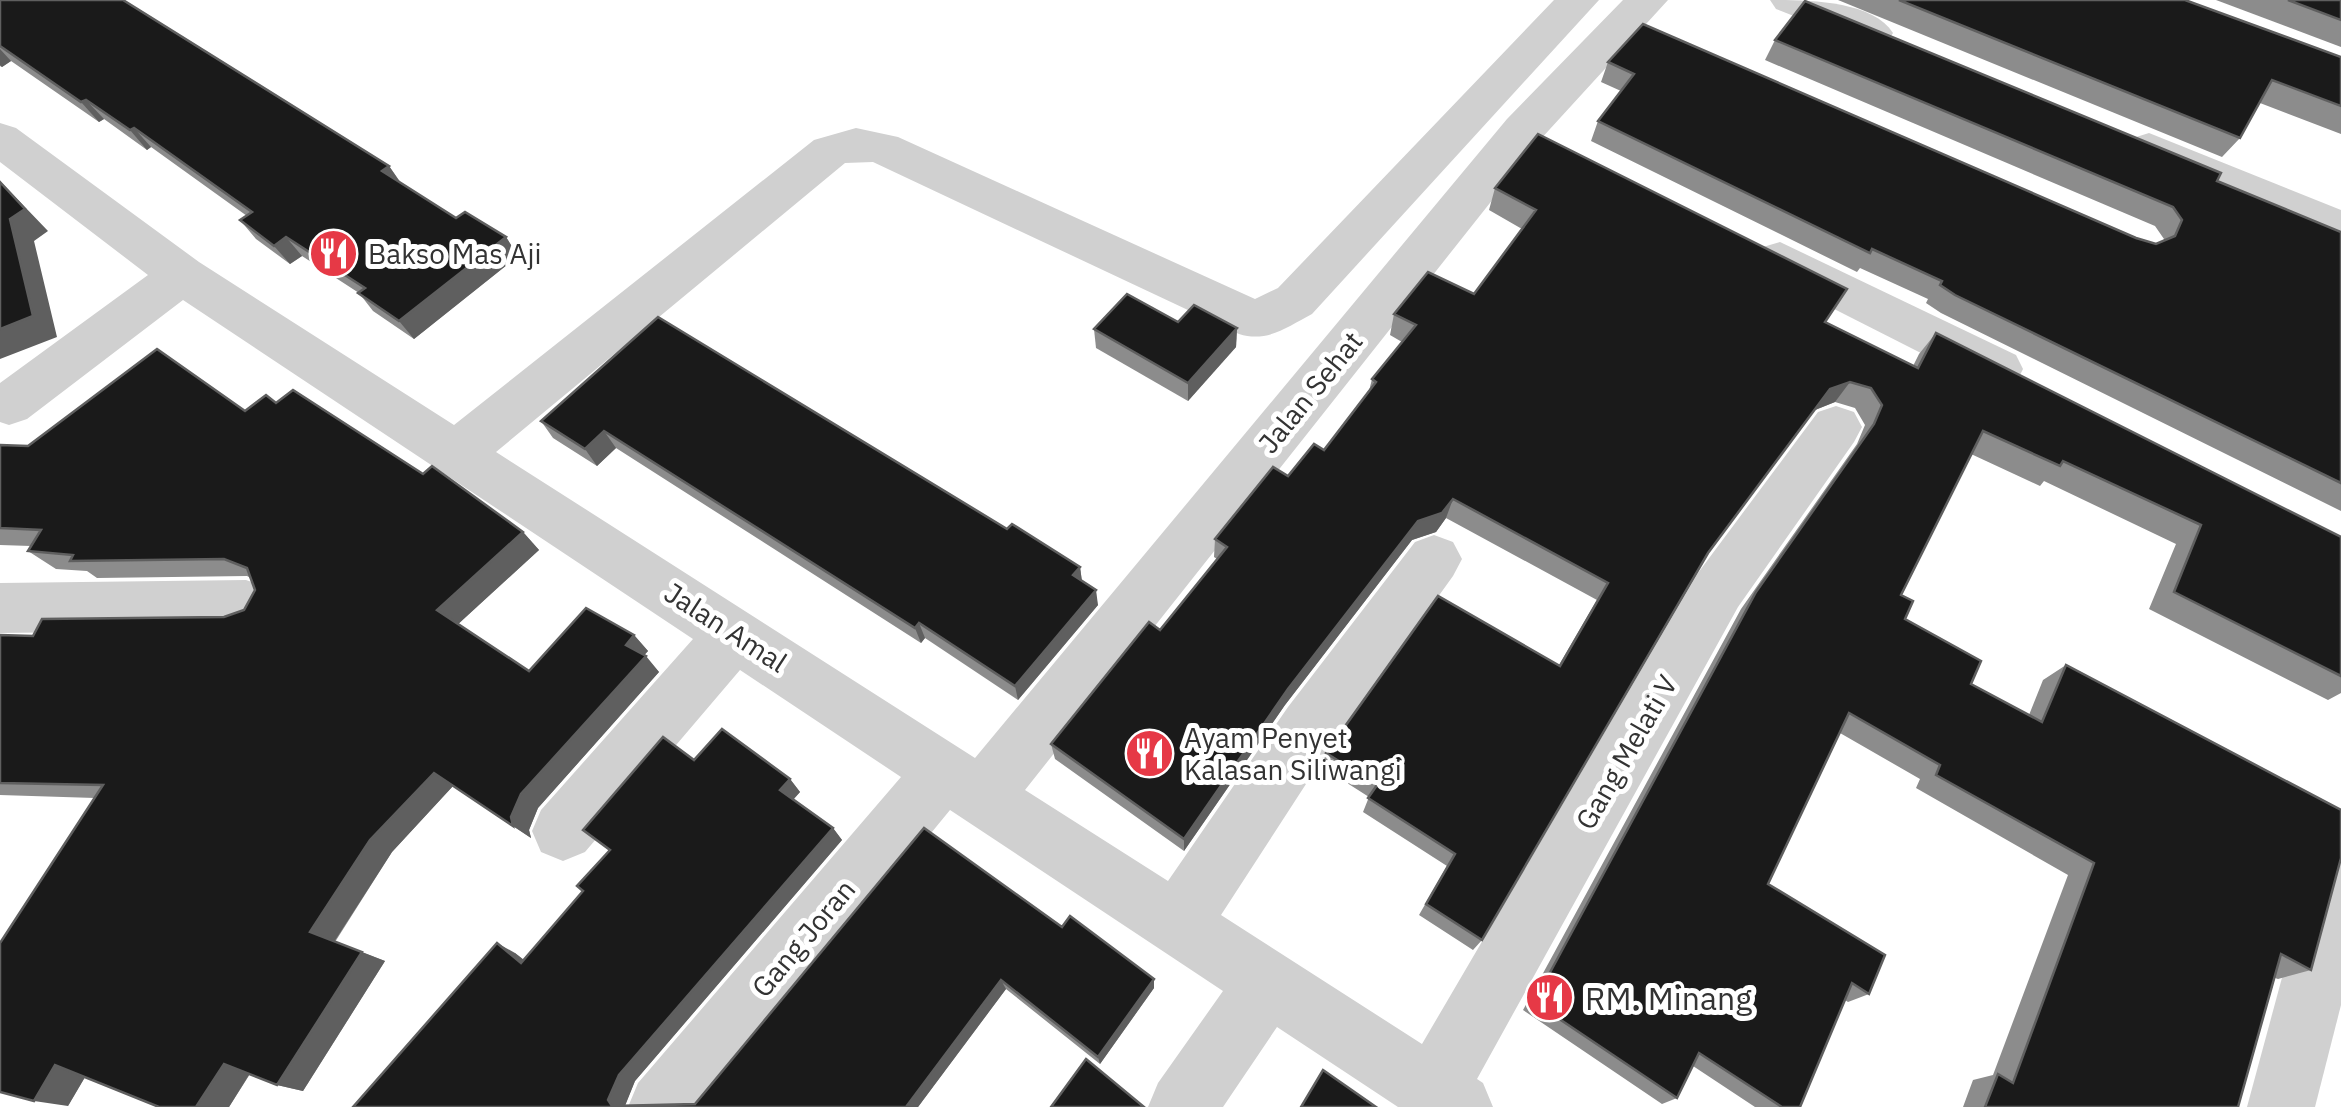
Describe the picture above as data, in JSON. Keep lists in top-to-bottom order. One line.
{"streets":{"street":["Jalan Sehat","Jalan Amal","Gang Melati V","Gang Joran"]},"crossings":[["Jalan Sehat","Jalan Amal"],["Jalan Sehat","Gang Joran"],["Jalan Amal","Gang Melati V"],["Jalan Amal","Gang Joran"]],"places":{"restaurant":["Bakso Mas Aji","Ayam Penyet Kalasan Siliwangi","RM. Minang"]}}
